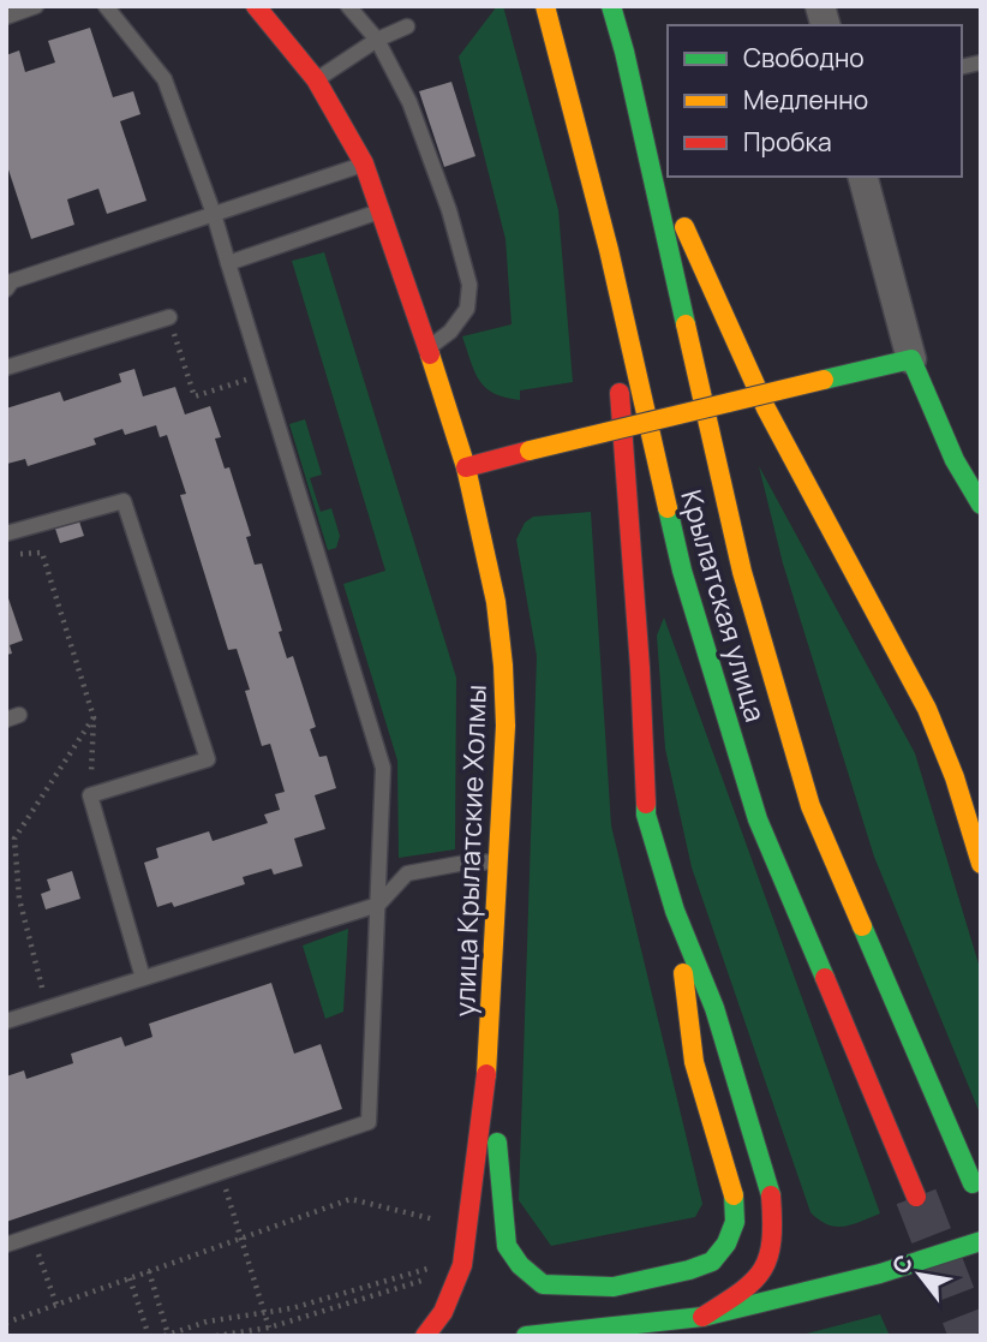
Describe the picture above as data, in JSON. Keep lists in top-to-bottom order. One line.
{"streets":{"main road":["Крылатская улица","улица Крылатские Холмы"]},"legend":["Свободно","Медленно","Пробка"],"north":"top left"}
